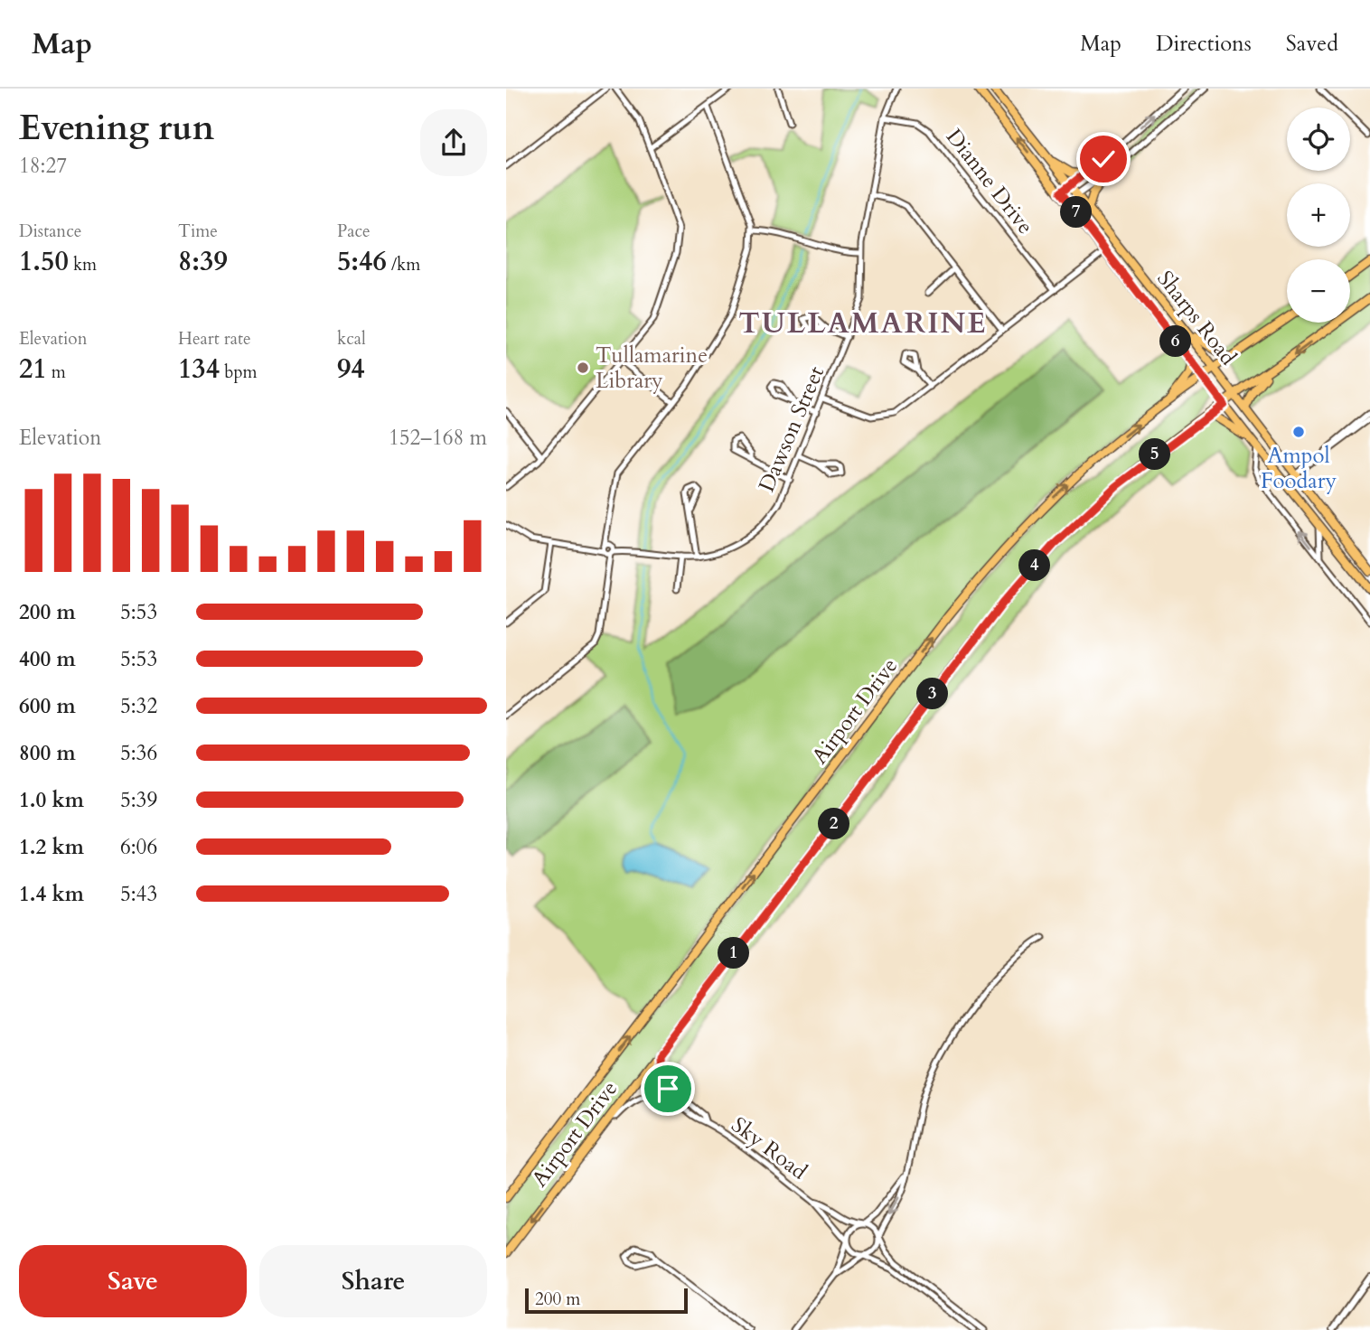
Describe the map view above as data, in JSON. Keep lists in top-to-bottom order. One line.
{"streets":{"main road":["Sharps Road","Airport Drive"],"street":["Dianne Drive","Dawson Street","Sky Road"]},"crossings":[["Dianne Drive","Dawson Street"],["Sharps Road","Airport Drive"],["Airport Drive","Sky Road"]],"districts":["TULLAMARINE"],"places":["Tullamarine Library","Ampol Foodary"],"scale_bar":"200 m","page":{"header":"Map","nav":["Map","Directions","Saved"],"heading":["Evening run","18:27"],"map_buttons":["+","−"],"stats":[["Distance","1.50 km"],["Time","8:39"],["Pace","5:46 /km"],["Elevation","21 m"],["Heart rate","134 bpm"],["kcal","94"]],"pins":["7","6","5","4","3","2","1"],"chart":["Elevation","152–168 m"],"list":[{"name":"200 m","note":"5:53"},{"name":"400 m","note":"5:53"},{"name":"600 m","note":"5:32"},{"name":"800 m","note":"5:36"},{"name":"1.0 km","note":"5:39"},{"name":"1.2 km","note":"6:06"},{"name":"1.4 km","note":"5:43"}],"buttons":["Save","Share"],"scale":"200 m"}}
